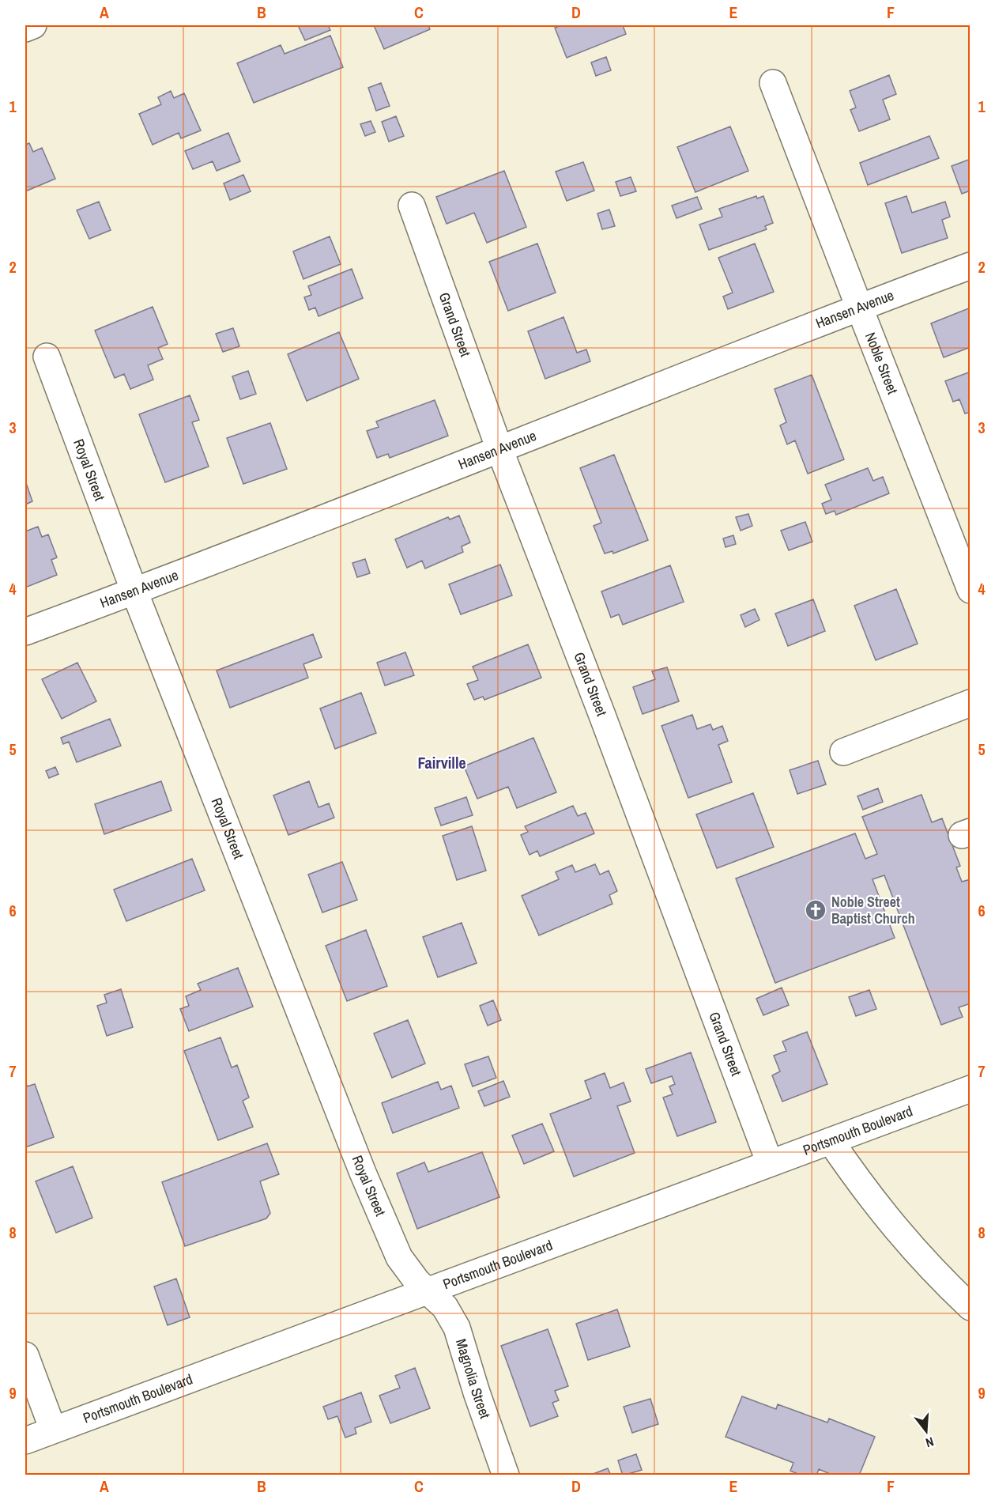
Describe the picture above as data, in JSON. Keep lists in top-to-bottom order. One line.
{"streets":{"street":["Hansen Avenue","Grand Street","Noble Street","Royal Street","Portsmouth Boulevard","Magnolia Street"]},"crossings":[["Hansen Avenue","Grand Street"],["Hansen Avenue","Noble Street"],["Hansen Avenue","Royal Street"],["Grand Street","Portsmouth Boulevard"],["Royal Street","Portsmouth Boulevard"],["Royal Street","Magnolia Street"],["Portsmouth Boulevard","Magnolia Street"]],"districts":["Fairville"],"places":{"church":["Noble Street Baptist Church"]},"north":"bottom","grid":{"columns":["A","B","C","D","E","F"],"rows":["1","2","3","4","5","6","7","8","9"]}}
